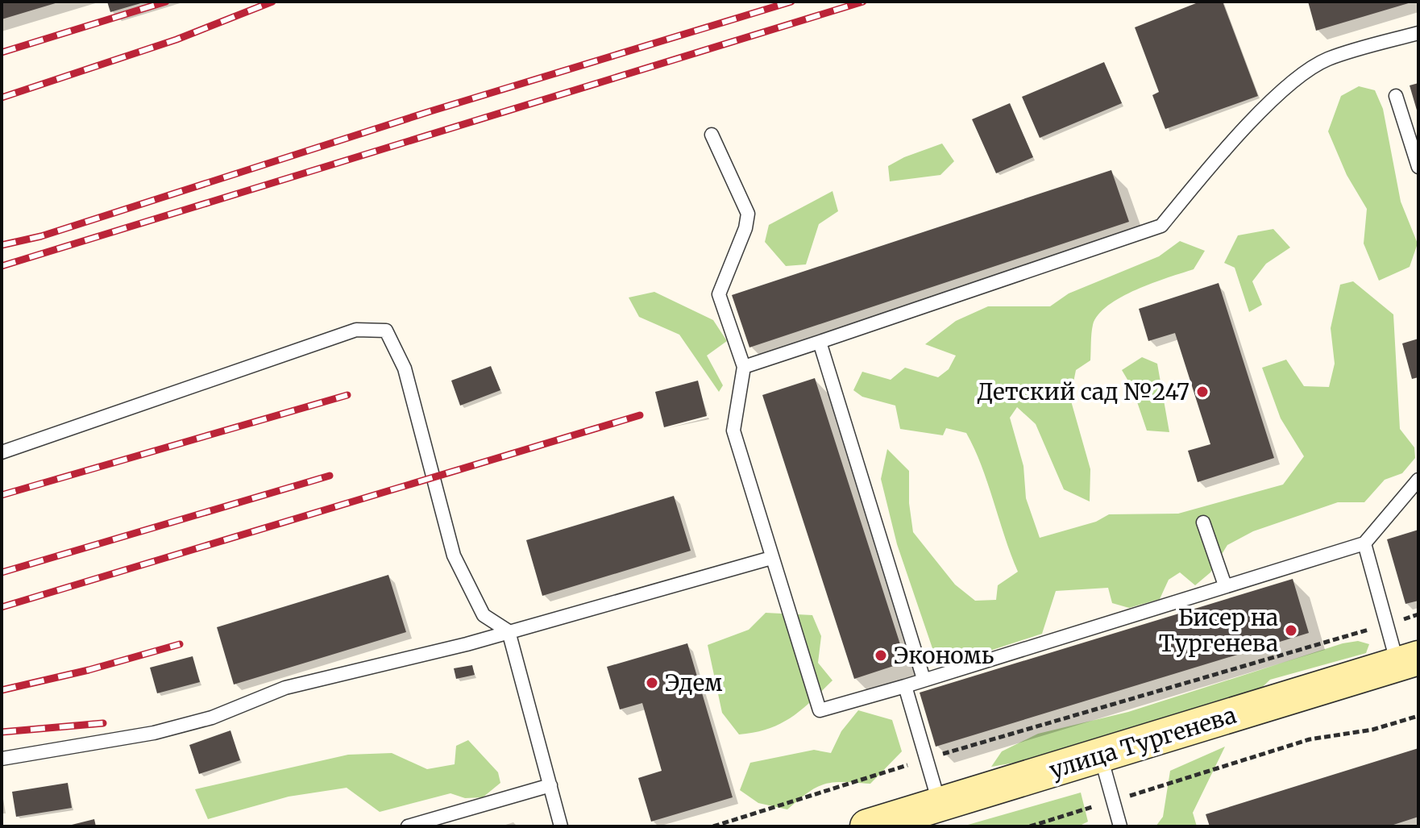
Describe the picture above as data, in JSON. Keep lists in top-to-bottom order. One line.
{"streets":{"main road":["улица Тургенева"]},"places":["Детский сад №247","Бисер на Тургенева","Экономь","Эдем"]}
